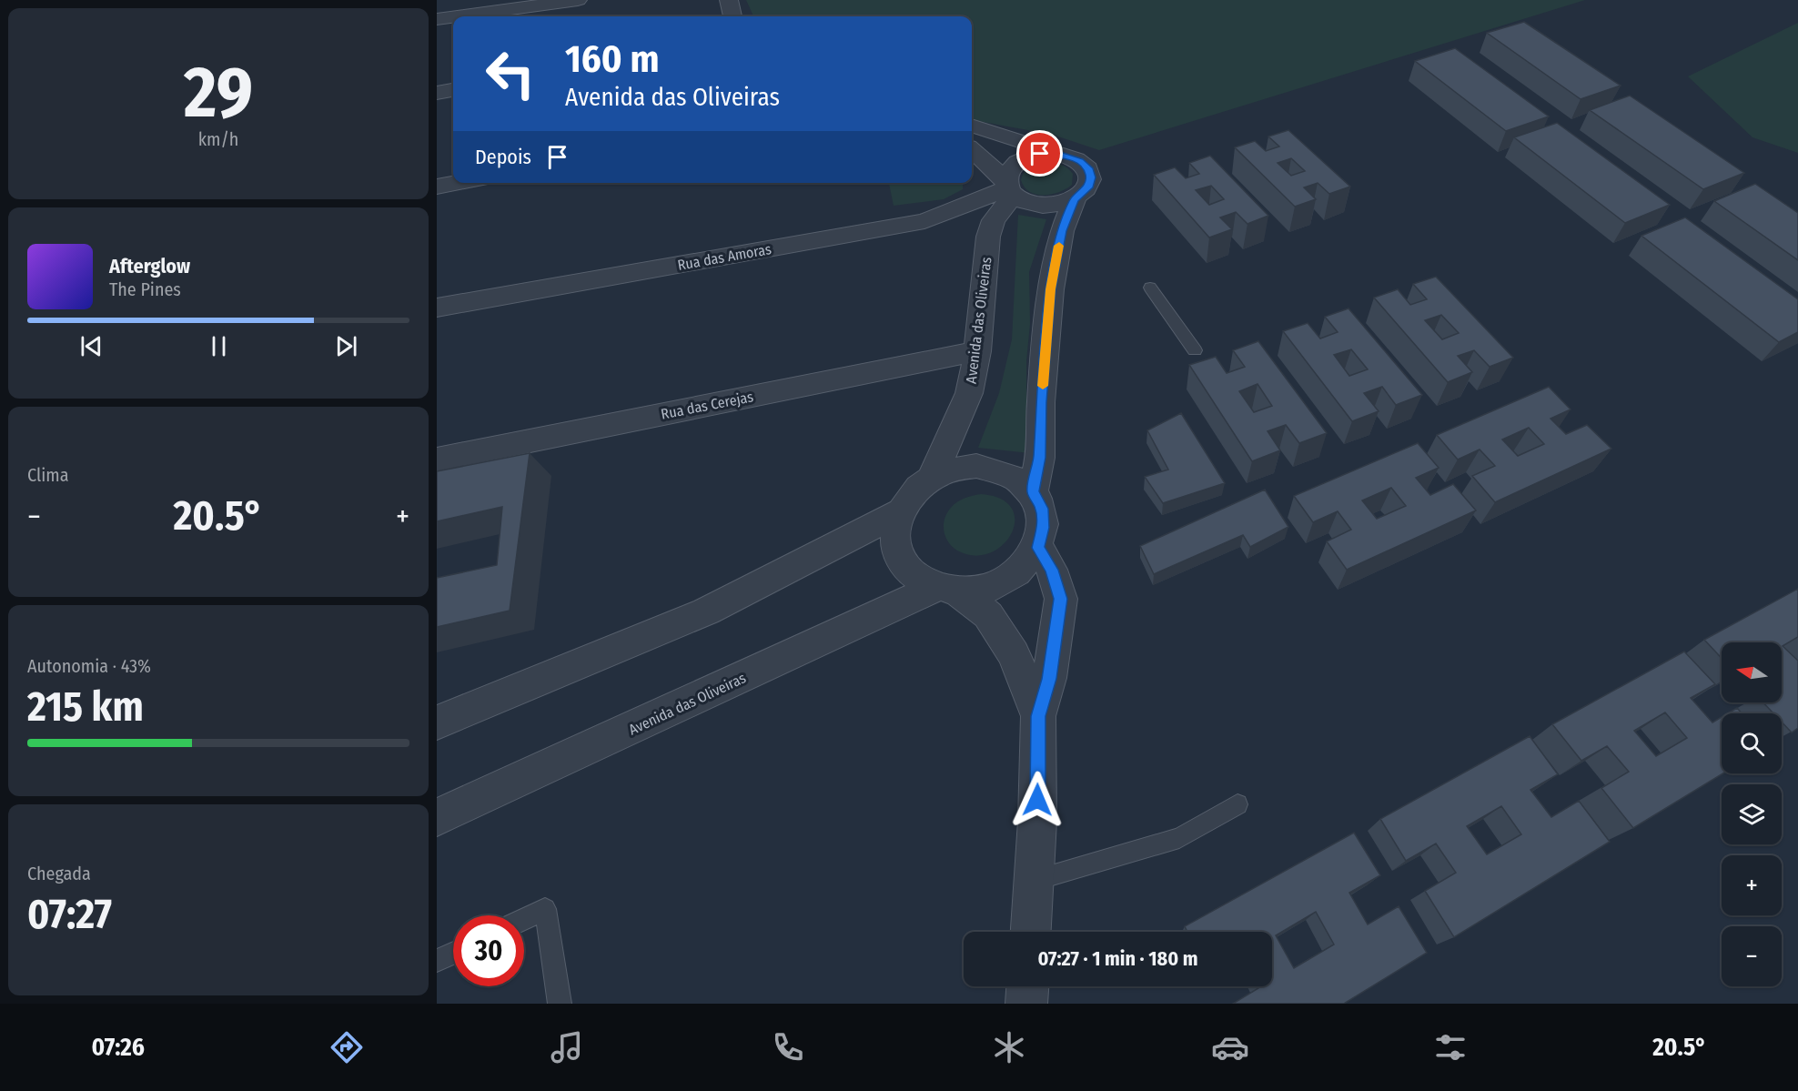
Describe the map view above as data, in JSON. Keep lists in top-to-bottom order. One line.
{"streets":{"street":["Rua das Amoras","Avenida das Oliveiras","Rua das Cerejas"]},"crossings":[["Rua das Amoras","Avenida das Oliveiras"],["Avenida das Oliveiras","Rua das Cerejas"]],"north":"left","page":{"tile":[["29","km/h"],"Clima",["Autonomia · 43%","215 km"],["Chegada","07:27"]],"turn":["160 m","Avenida das Oliveiras"],"then":"Depois","song":["Afterglow","The Pines"],"heat":["−","20.5°","+"],"map_buttons":["+","−"],"limit":"30","trip":"07:27 · 1 min · 180 m","tabs":["07:26","20.5°"]}}
